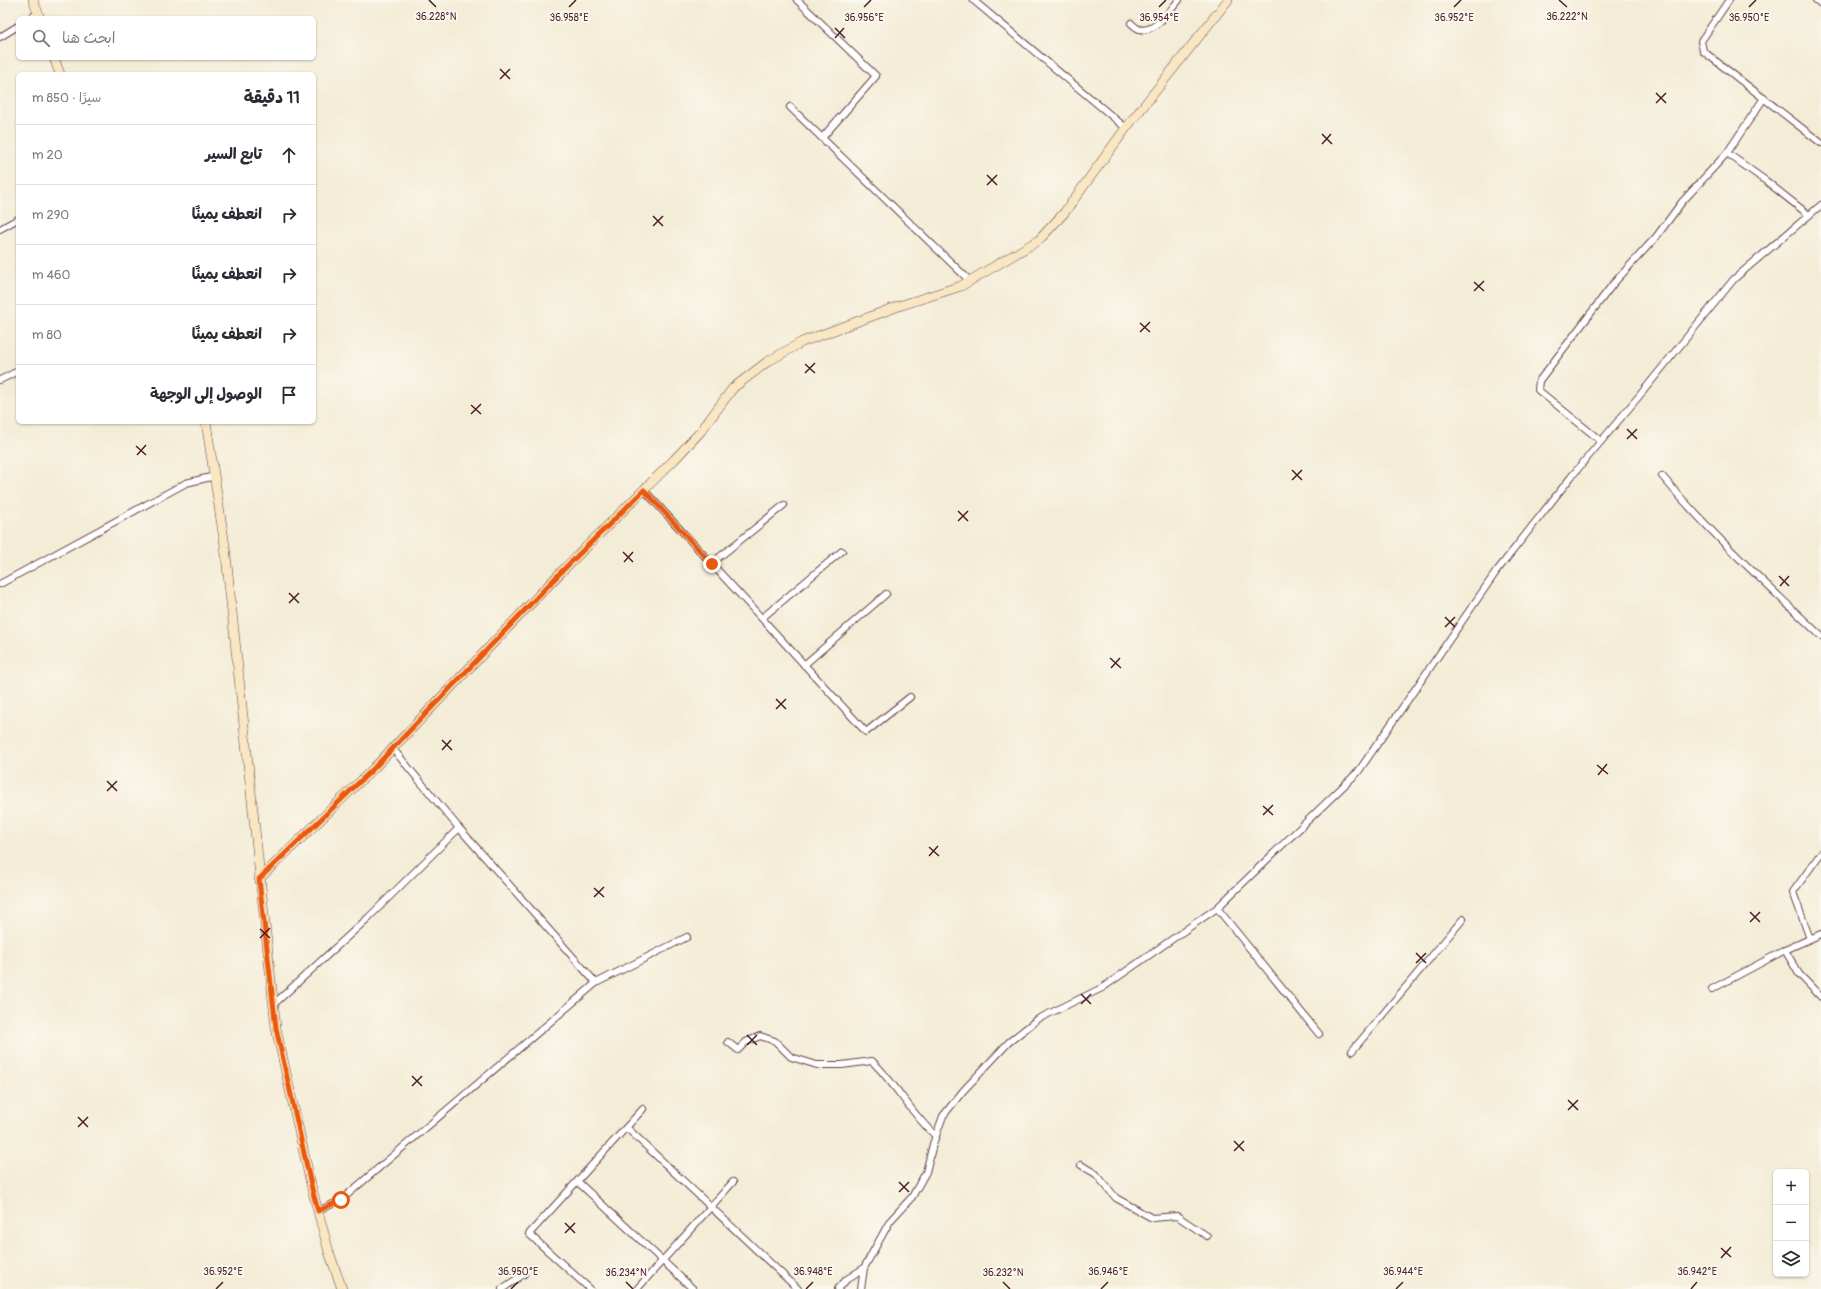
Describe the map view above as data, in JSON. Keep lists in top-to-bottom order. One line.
{"page":{"search":"ابحث هنا","heading":["11 دقيقة","سيرًا · 850 m"],"list":[["تابع السير","20 m"],["انعطف يمينًا","290 m"],["انعطف يمينًا","460 m"],["انعطف يمينًا","80 m"],"الوصول إلى الوجهة"],"map_buttons":["+","−"]},"coordinates":["36.228°N","36.222°N","36.950°E","36.958°E","36.956°E","36.954°E","36.952°E","36.948°E","36.946°E","36.944°E","36.942°E","36.234°N","36.232°N"]}
